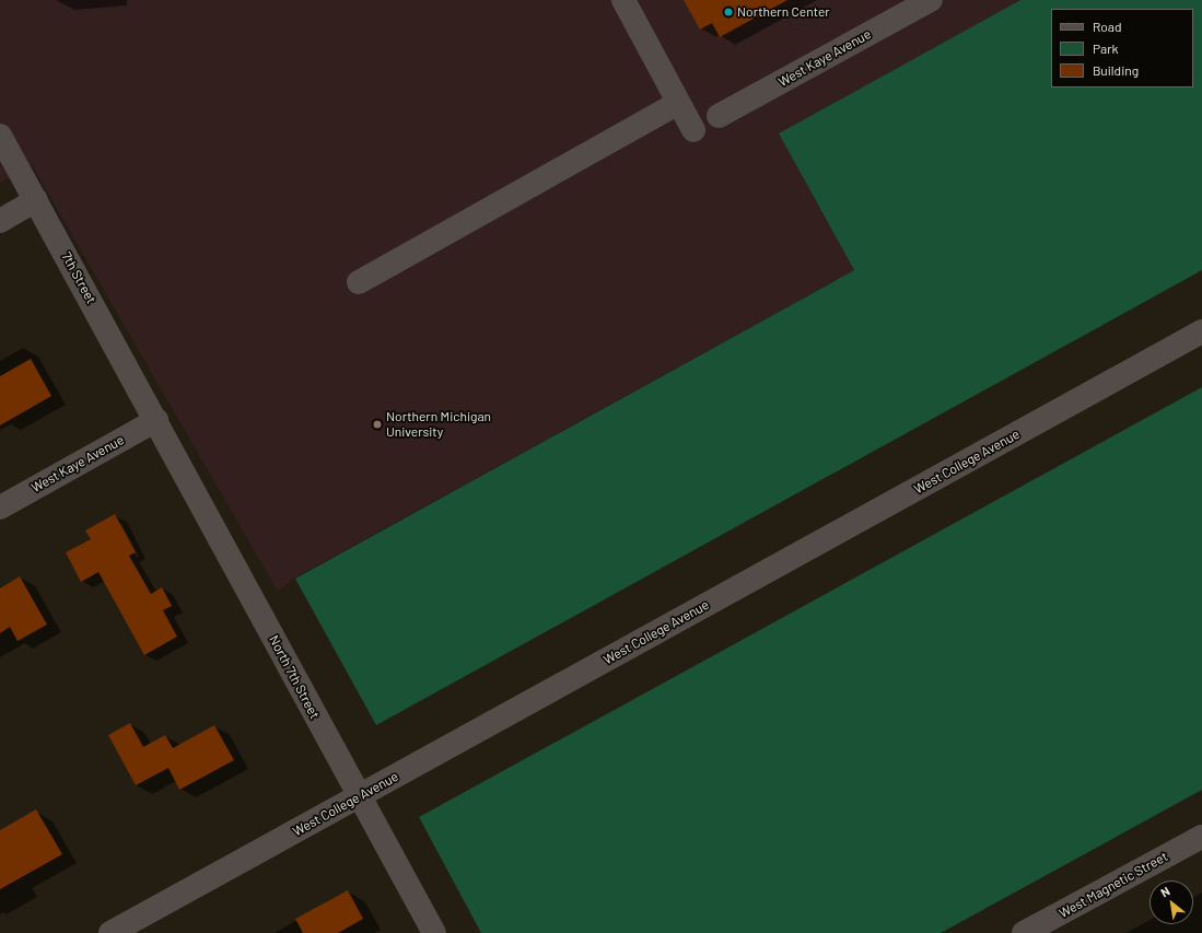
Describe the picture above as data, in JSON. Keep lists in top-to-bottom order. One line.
{"streets":{"street":["West Kaye Avenue","7th Street","West College Avenue","North 7th Street","West Magnetic Street"]},"crossings":[["West Kaye Avenue","7th Street"],["West Kaye Avenue","North 7th Street"],["7th Street","North 7th Street"],["West College Avenue","North 7th Street"]],"places":["Northern Center","Northern Michigan University"],"legend":["Road","Park","Building"],"north":"top left"}
